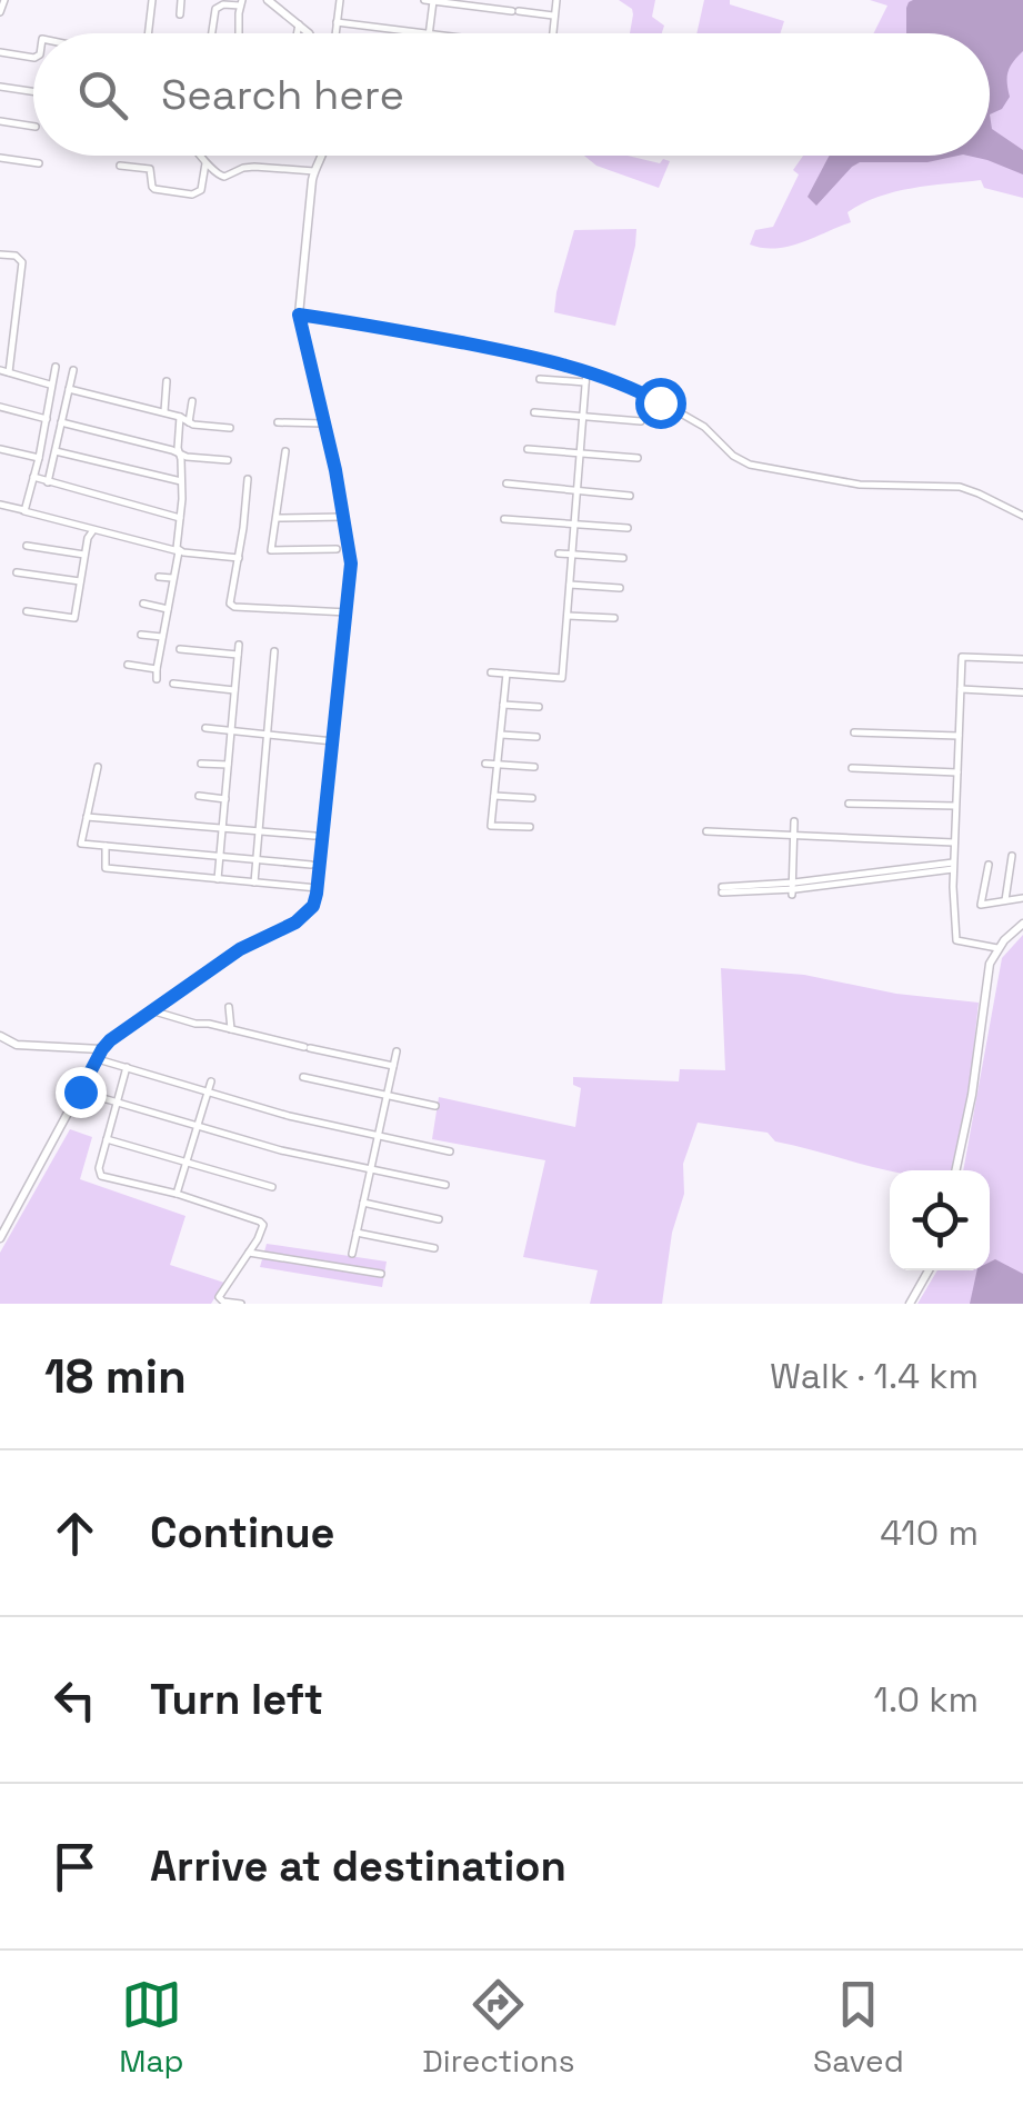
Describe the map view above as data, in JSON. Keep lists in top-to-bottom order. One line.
{"page":{"search":"Search here","heading":["18 min","Walk · 1.4 km"],"list":[["Continue","410 m"],["Turn left","1.0 km"],"Arrive at destination"],"nav":["Map","Directions","Saved"]}}
